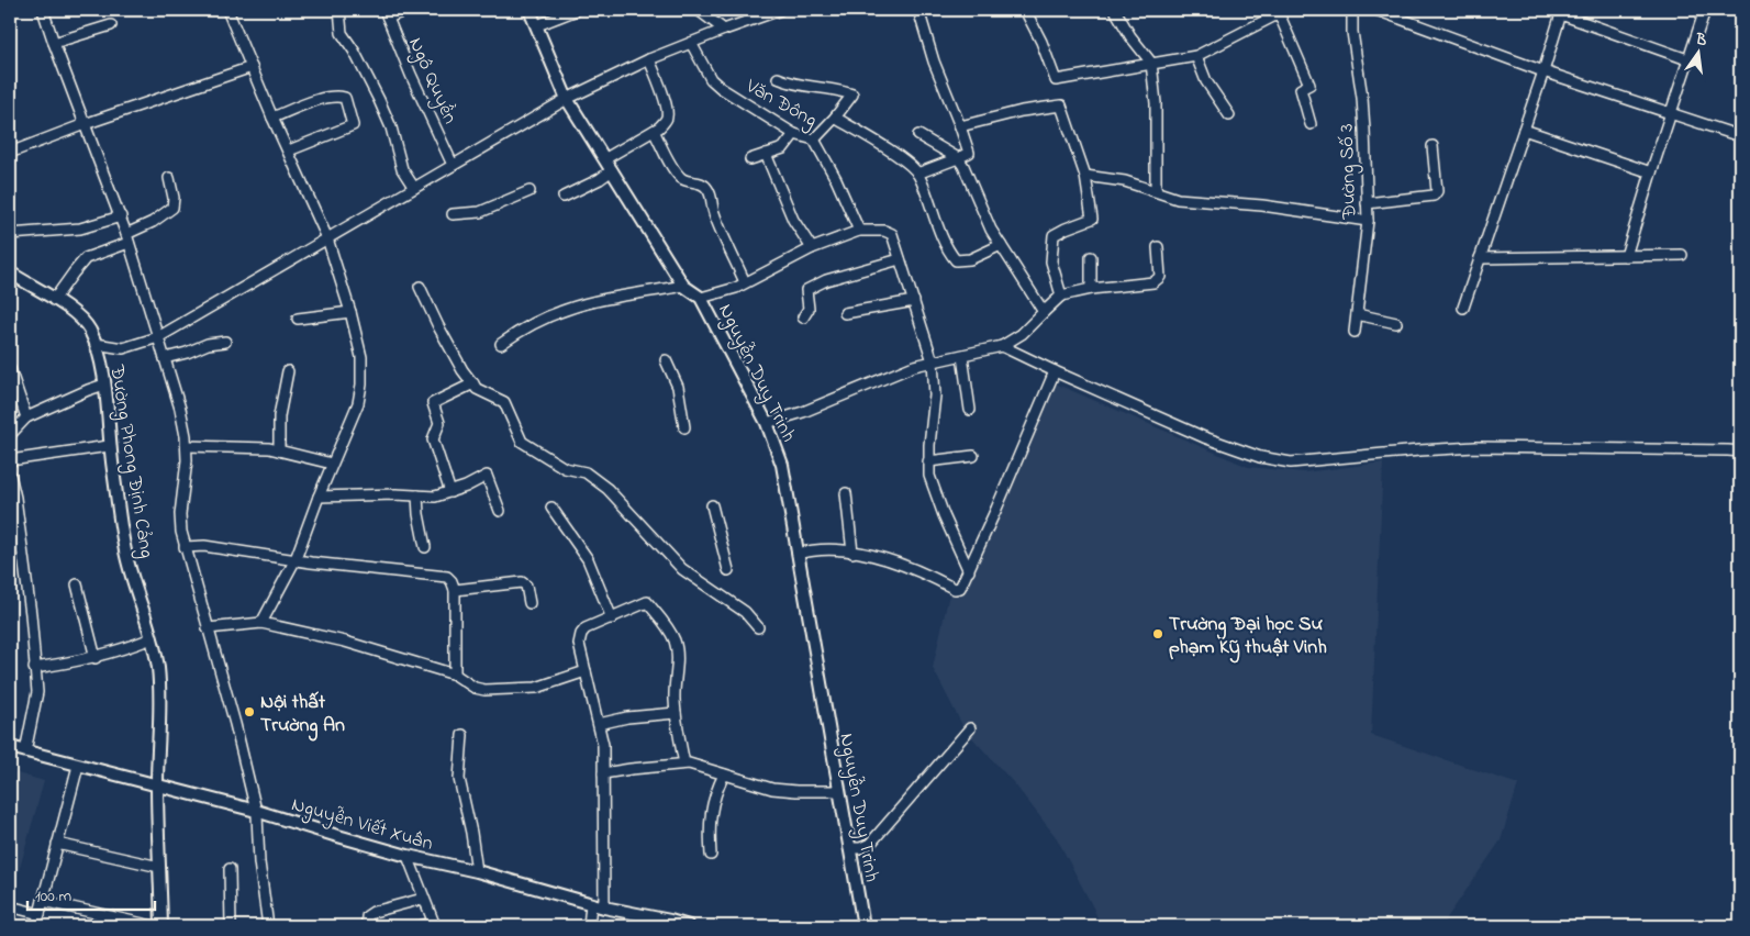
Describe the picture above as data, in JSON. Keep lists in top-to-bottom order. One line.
{"streets":{"street":["Ngô Quyền","Văn Đông","Đường Số 3","Nguyễn Duy Trinh","Đường Phong Định Cảng","Nguyễn Viết Xuân"]},"crossings":[["Đường Phong Định Cảng","Nguyễn Viết Xuân"]],"places":["Trường Đại học Sư phạm Kỹ thuật Vinh","Nội thất Trường An"],"scale_bar":"100 m","north":"top"}
